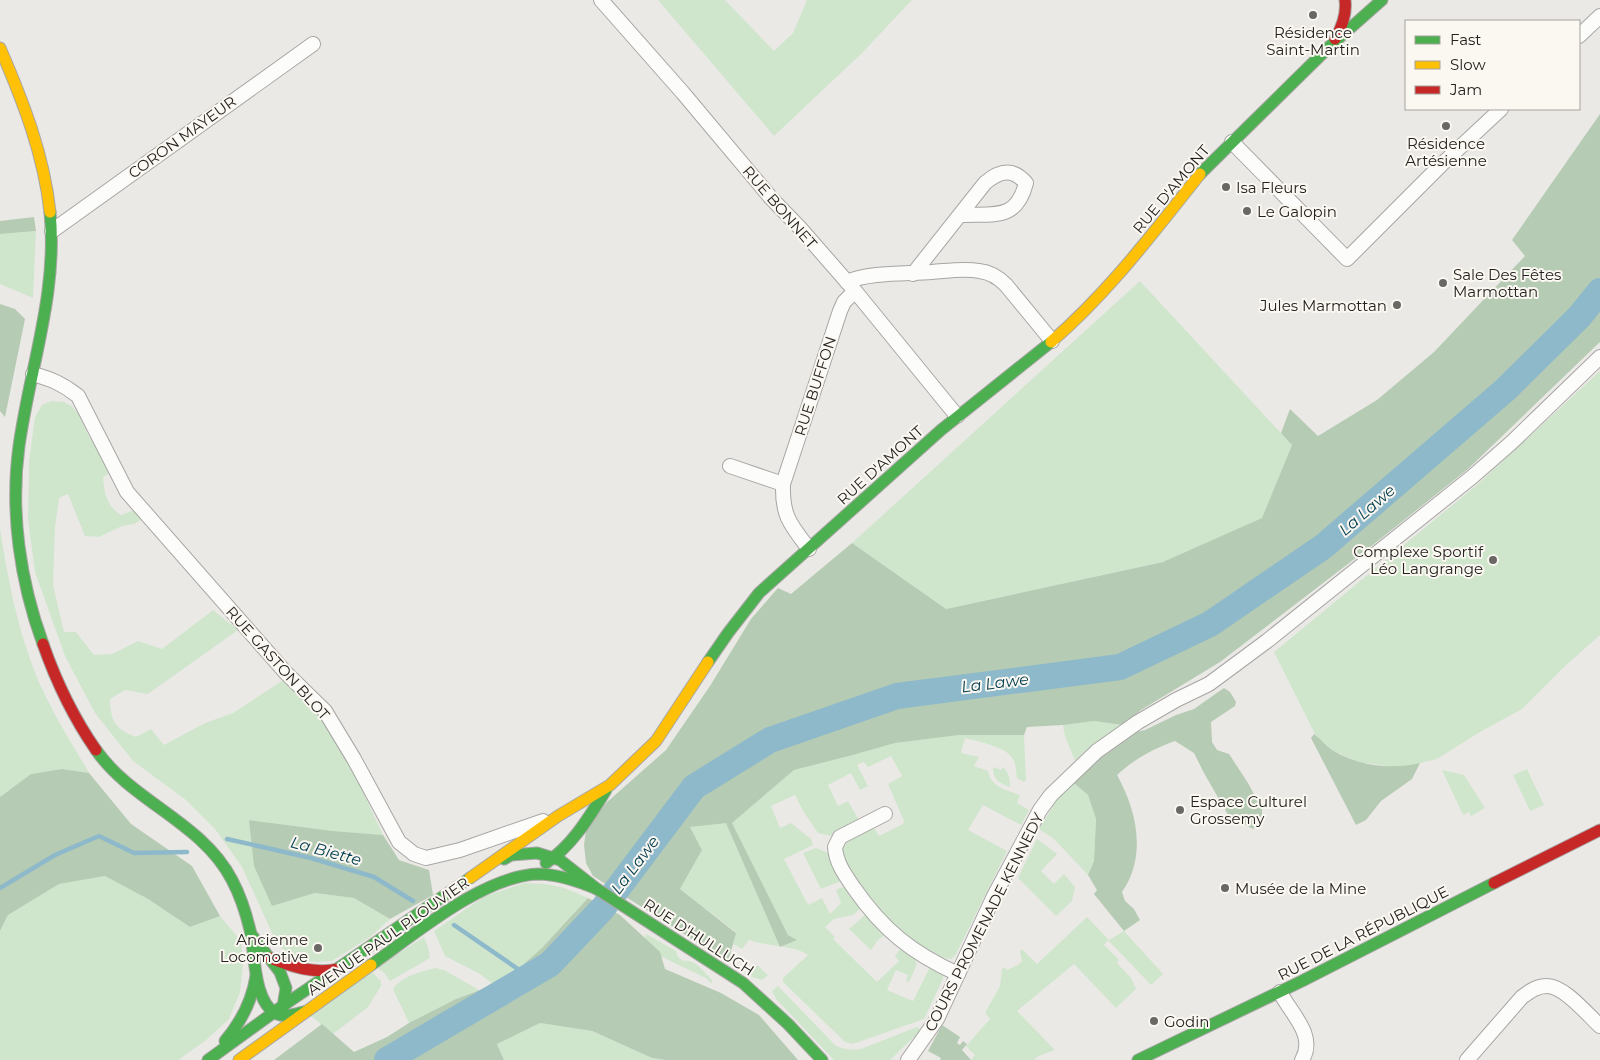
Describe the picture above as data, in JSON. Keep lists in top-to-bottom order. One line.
{"streets":{"street":["CORON MAYEUR","RUE D'AMONT","RUE BONNET","RUE BUFFON","RUE GASTON BLOT","COURS PROMENADE KENNEDY","RUE DE LA RÉPUBLIQUE","AVENUE PAUL PLOUVIER","RUE D'HULLUCH"]},"crossings":[["RUE D'AMONT","RUE BONNET"],["RUE D'AMONT","RUE BUFFON"],["RUE D'AMONT","RUE GASTON BLOT"],["RUE D'AMONT","AVENUE PAUL PLOUVIER"],["RUE BONNET","RUE BUFFON"],["AVENUE PAUL PLOUVIER","RUE D'HULLUCH"]],"water":["La Lawe","La Biette"],"places":["Résidence Saint-Martin","Résidence Artésienne","Isa Fleurs","Le Galopin","Sale Des Fêtes Marmottan","Jules Marmottan","Complexe Sportif Léo Langrange","Espace Culturel Grossemy","Musée de la Mine","Ancienne Locomotive","Godin"],"legend":["Fast","Slow","Jam"]}
